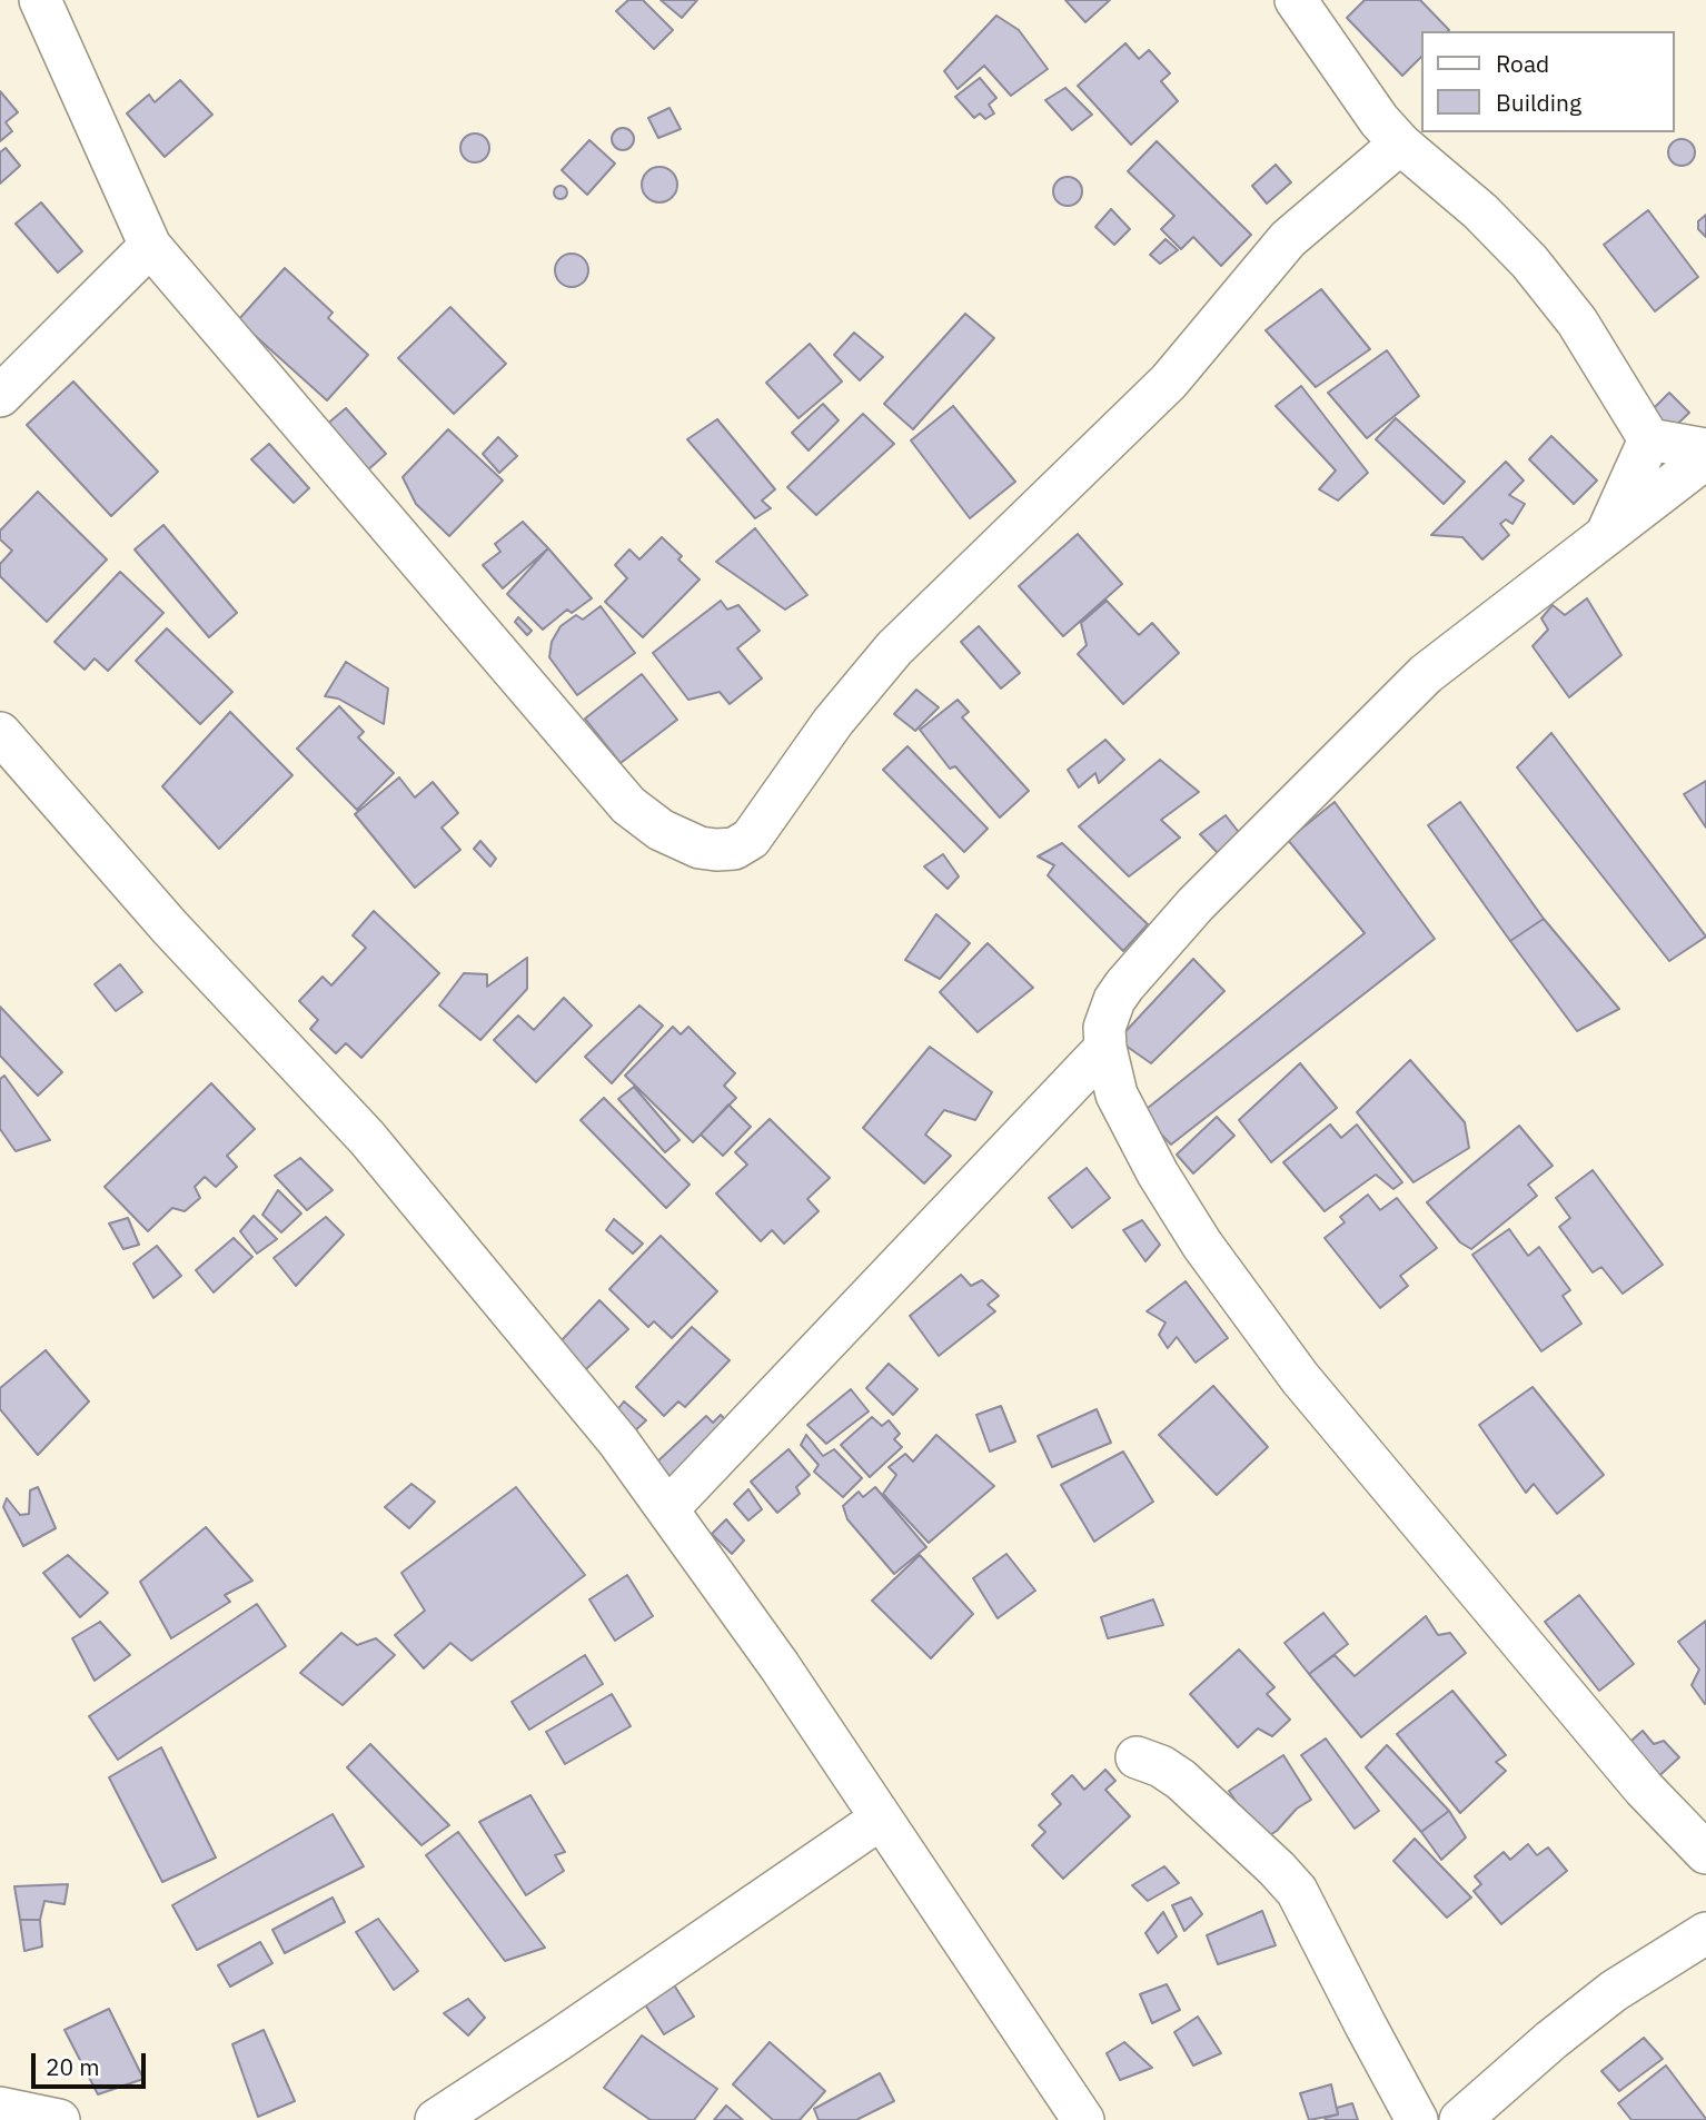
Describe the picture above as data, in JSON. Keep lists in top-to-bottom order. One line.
{"legend":["Road","Building"],"scale_bar":"20 m"}
